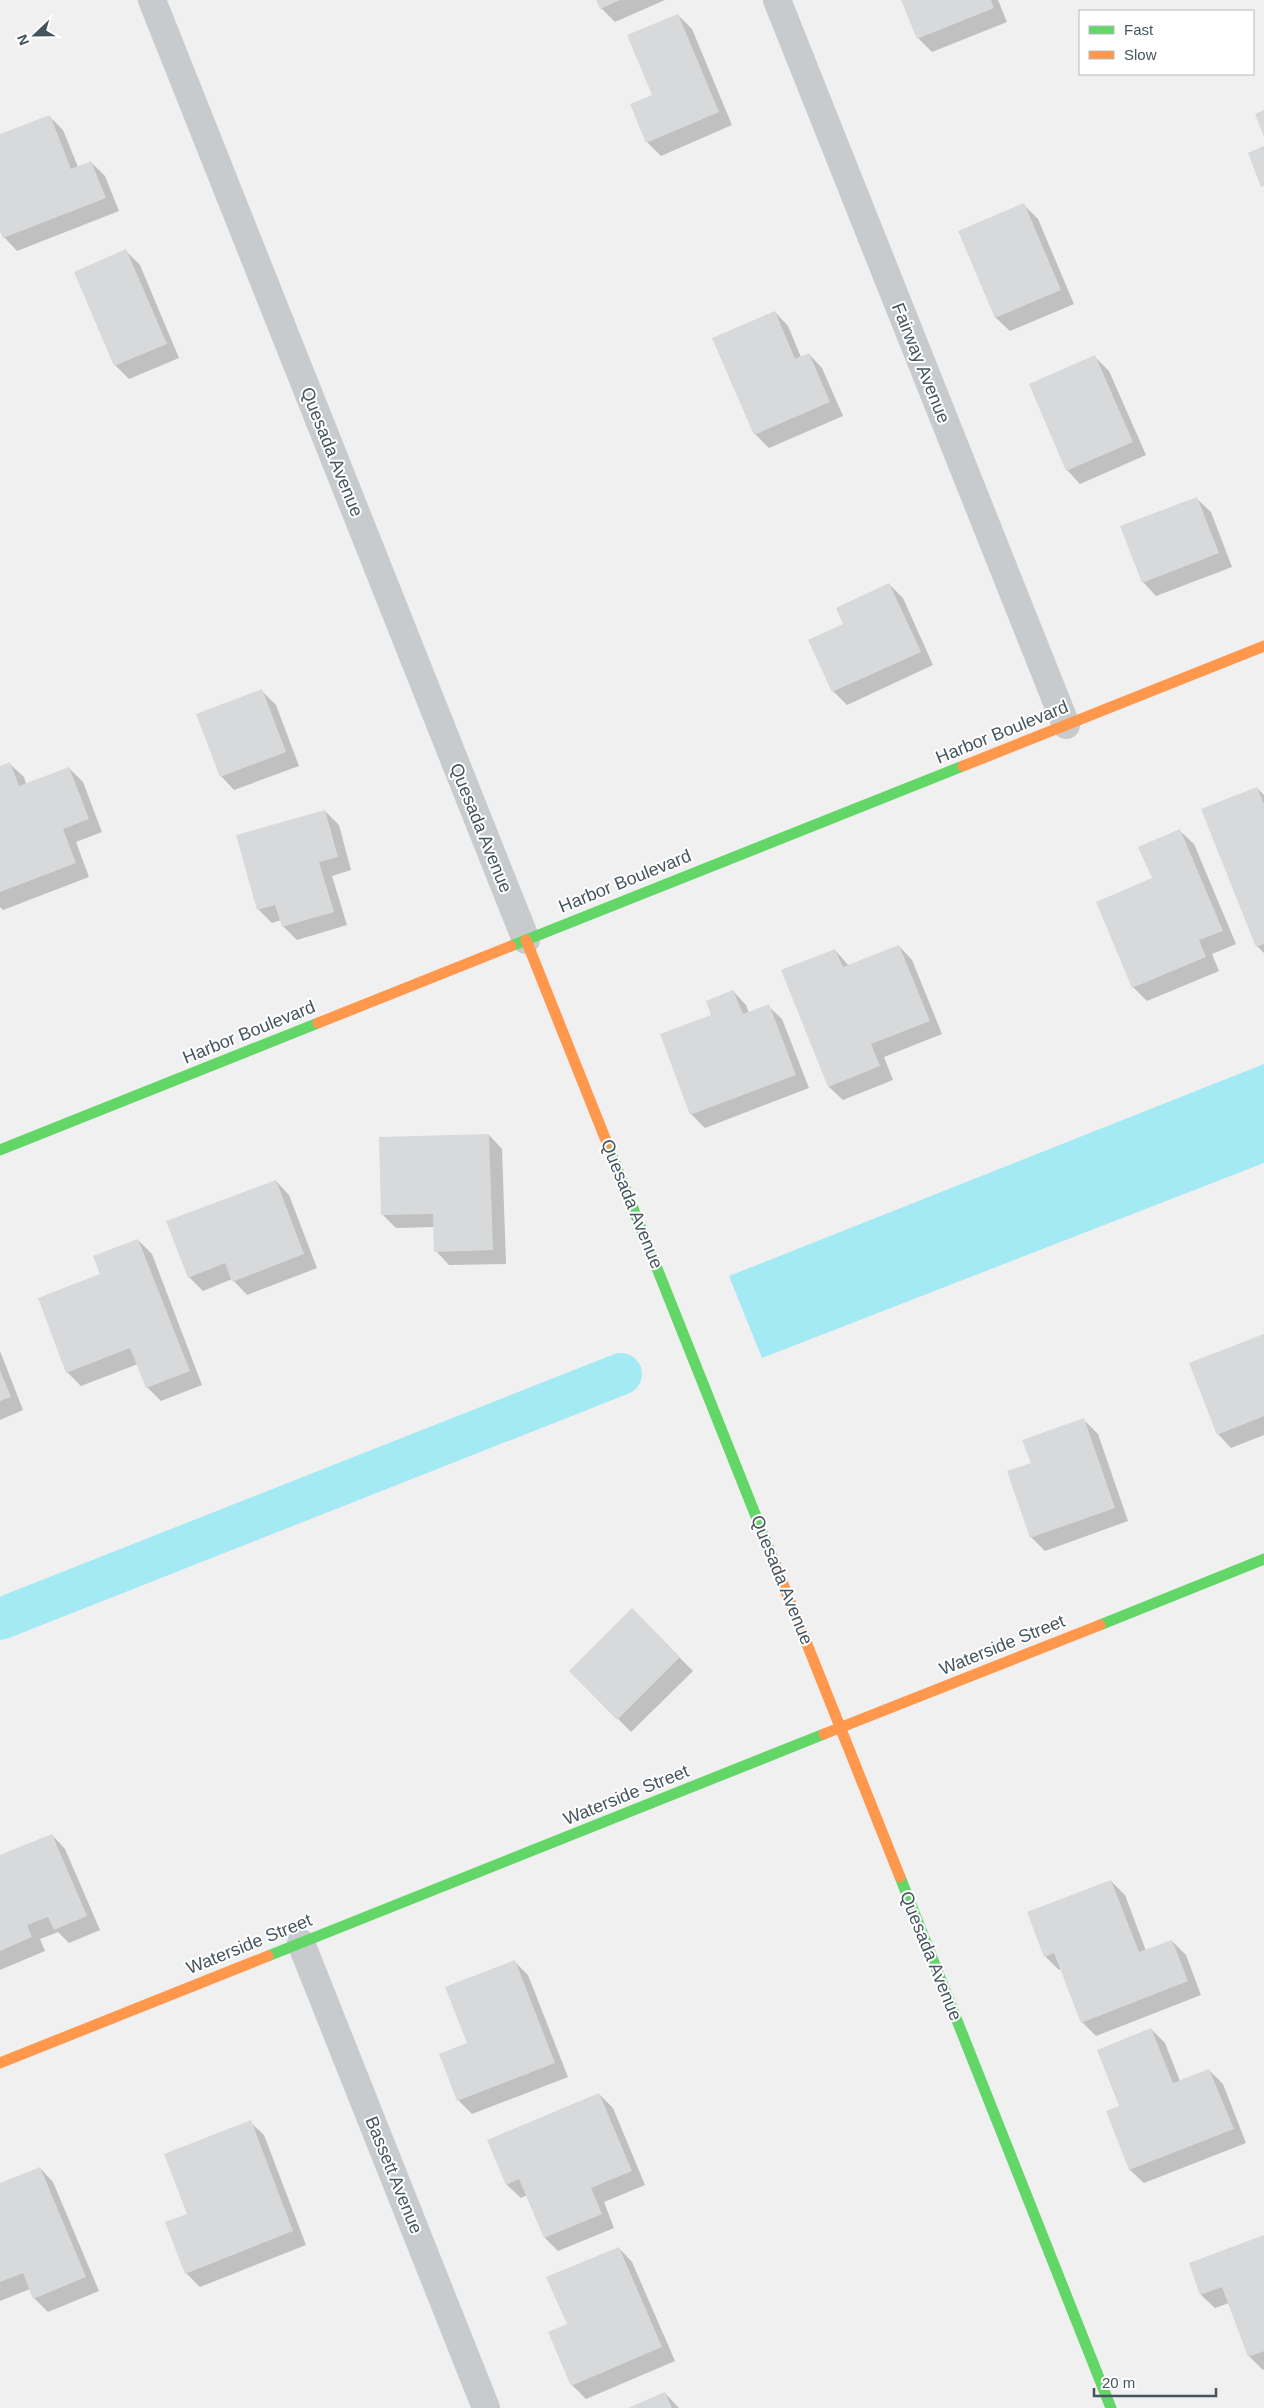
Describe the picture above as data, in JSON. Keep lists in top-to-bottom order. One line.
{"streets":{"street":["Fairway Avenue","Quesada Avenue","Harbor Boulevard","Waterside Street","Bassett Avenue"]},"crossings":[["Fairway Avenue","Harbor Boulevard"],["Quesada Avenue","Harbor Boulevard"],["Quesada Avenue","Waterside Street"],["Waterside Street","Bassett Avenue"]],"legend":["Fast","Slow"],"scale_bar":"20 m","north":"left"}
